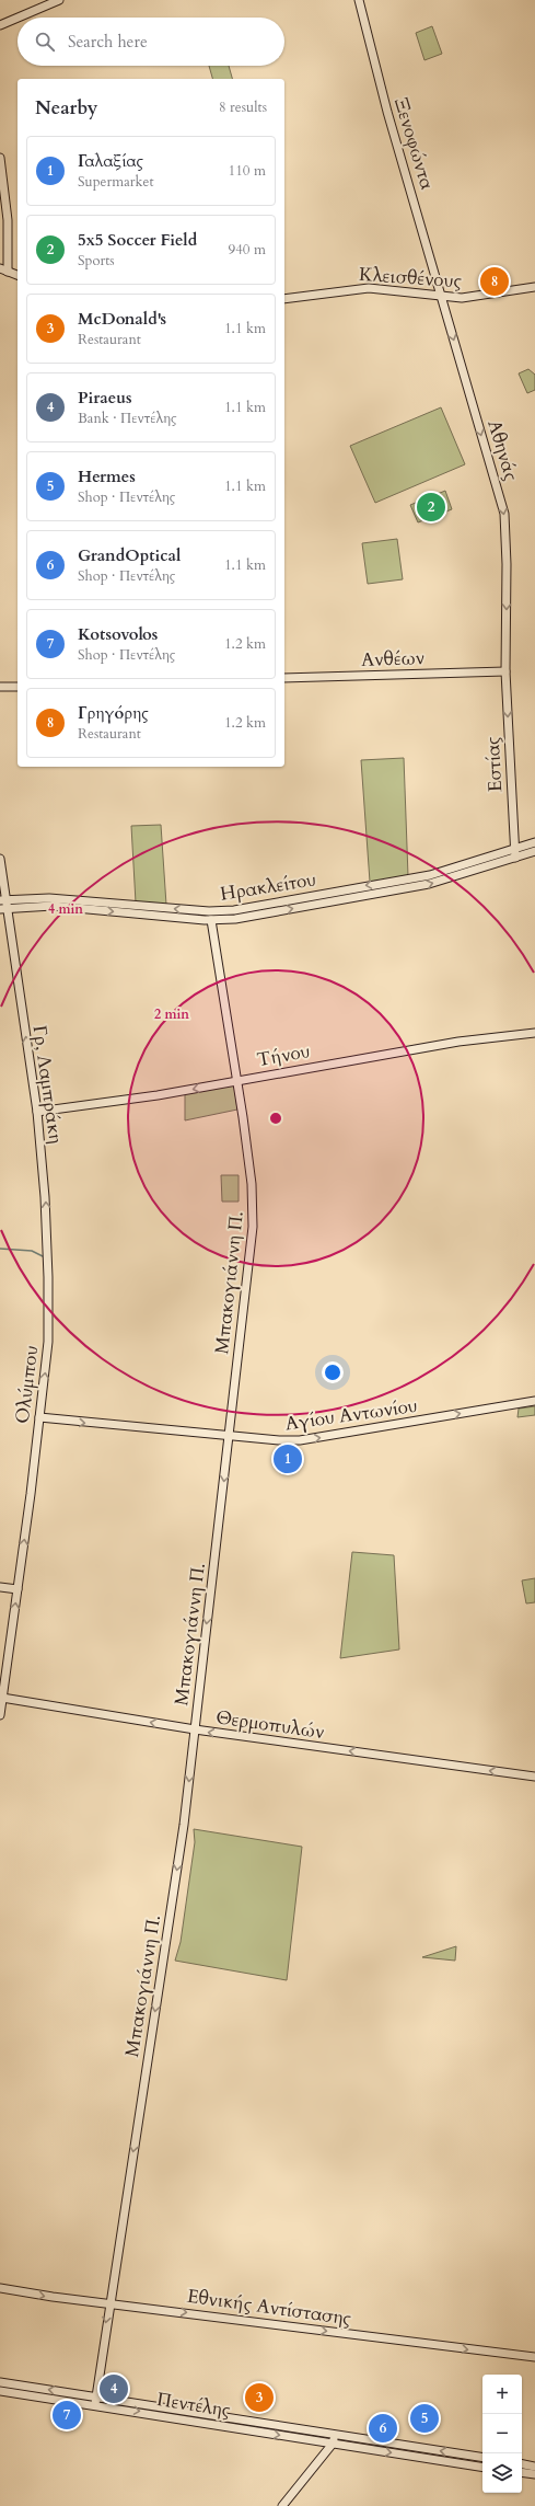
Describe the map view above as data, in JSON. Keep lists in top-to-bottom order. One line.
{"streets":{"street":["Ξενοφώντα","Κλεισθένους","Αθηνάς","Ανθέων","Εστίας","Ηρακλείτου","Τήνου","Γρ, Λαμπράκη","Μπακογιάννη Π.","Ολύμπου","Αγίου Αντωνίου","Θερμοπυλών","Εθνικής Αντίστασης","Πεντέλης"]},"crossings":[["Ξενοφώντα","Κλεισθένους"],["Ξενοφώντα","Αθηνάς"],["Κλεισθένους","Αθηνάς"],["Αθηνάς","Ανθέων"],["Αθηνάς","Εστίας"],["Ανθέων","Εστίας"],["Εστίας","Ηρακλείτου"],["Ηρακλείτου","Γρ, Λαμπράκη"],["Ηρακλείτου","Μπακογιάννη Π."],["Τήνου","Γρ, Λαμπράκη"],["Τήνου","Μπακογιάννη Π."],["Γρ, Λαμπράκη","Ολύμπου"],["Μπακογιάννη Π.","Αγίου Αντωνίου"],["Μπακογιάννη Π.","Θερμοπυλών"],["Μπακογιάννη Π.","Εθνικής Αντίστασης"],["Μπακογιάννη Π.","Πεντέλης"],["Ολύμπου","Αγίου Αντωνίου"],["Ολύμπου","Θερμοπυλών"]],"one_way":["Αθηνάς","Εστίας","Τήνου","Γρ, Λαμπράκη","Μπακογιάννη Π.","Ολύμπου","Αγίου Αντωνίου","Θερμοπυλών","Εθνικής Αντίστασης"],"page":{"search":"Search here","heading":["Nearby","8 results"],"list":[{"mark":"1","name":"Γαλαξίας","note":"Supermarket","value":"110 m"},{"mark":"2","name":"5x5 Soccer Field","note":"Sports","value":"940 m"},{"mark":"3","name":"McDonald's","note":"Restaurant","value":"1.1 km"},{"mark":"4","name":"Piraeus","note":"Bank · Πεντέλης","value":"1.1 km"},{"mark":"5","name":"Hermes","note":"Shop · Πεντέλης","value":"1.1 km"},{"mark":"6","name":"GrandOptical","note":"Shop · Πεντέλης","value":"1.1 km"},{"mark":"7","name":"Kotsovolos","note":"Shop · Πεντέλης","value":"1.2 km"},{"mark":"8","name":"Γρηγόρης","note":"Restaurant","value":"1.2 km"}],"pins":["8","2","1","4","3","7","5","6"],"map_buttons":["+","−"]},"rings":["4 min","2 min"]}
